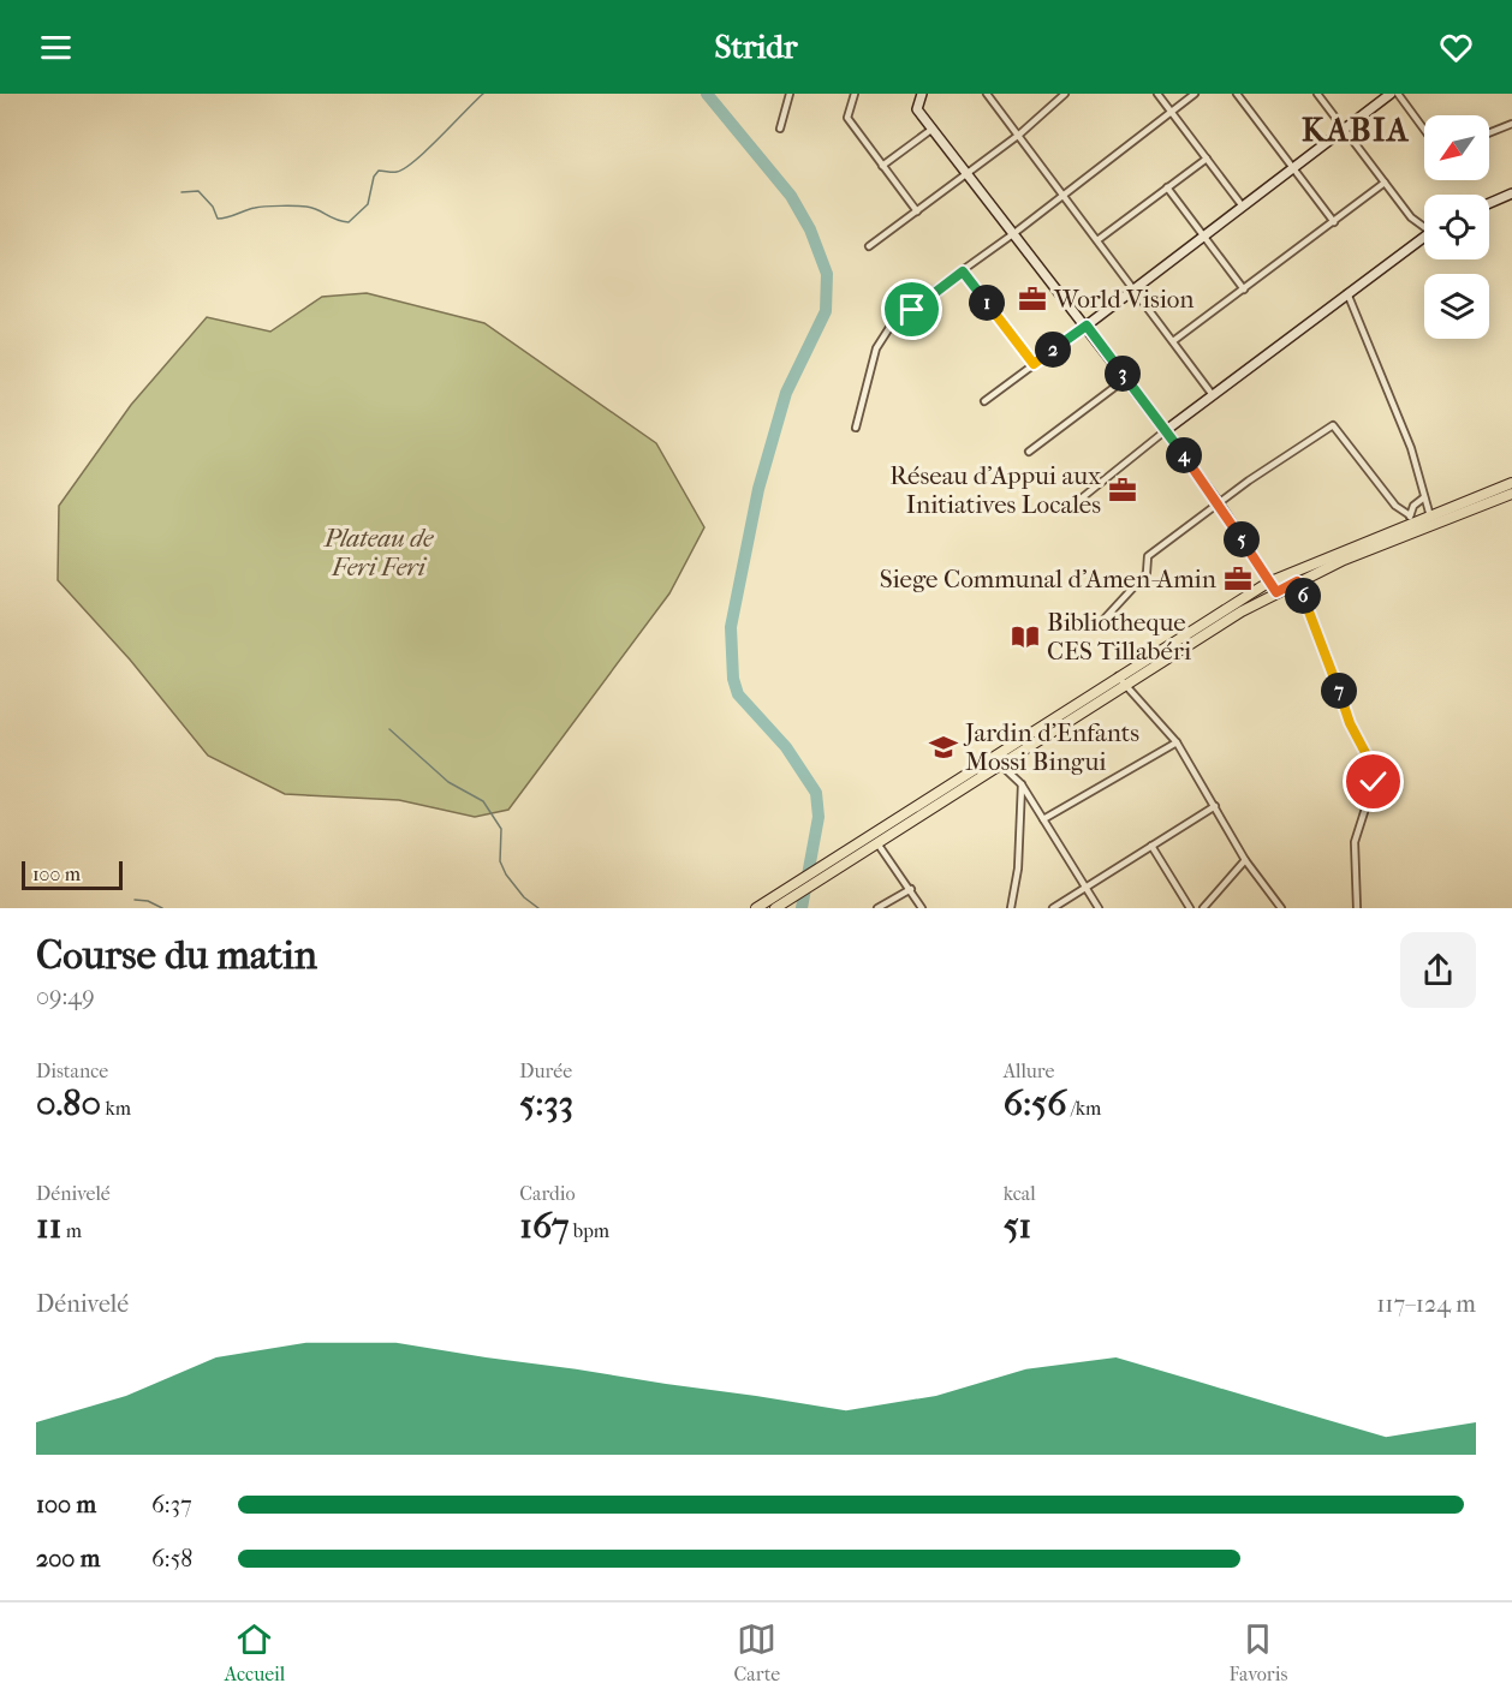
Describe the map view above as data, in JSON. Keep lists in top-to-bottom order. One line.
{"districts":["KABIA"],"parks":["Plateau de Feri Feri"],"places":{"office":["World Vision","Réseau d'Appui aux Initiatives Locales","Siege Communal d'Amen-Amin"],"library":["Bibliotheque CES Tillabéri"],"school or university":["Jardin d’Enfants Mossi Bingui"]},"scale_bar":"100 m","north":"bottom left","page":{"header":"Stridr","pins":["1","2","3","4","5","6","7"],"scale":"100 m","heading":["Course du matin","09:49"],"stats":[["Distance","0.80 km"],["Durée","5:33"],["Allure","6:56 /km"],["Dénivelé","11 m"],["Cardio","167 bpm"],["kcal","51"]],"chart":["Dénivelé","117–124 m"],"list":[{"name":"100 m","note":"6:37"},{"name":"200 m","note":"6:58"}],"tabs":["Accueil","Carte","Favoris"]}}
